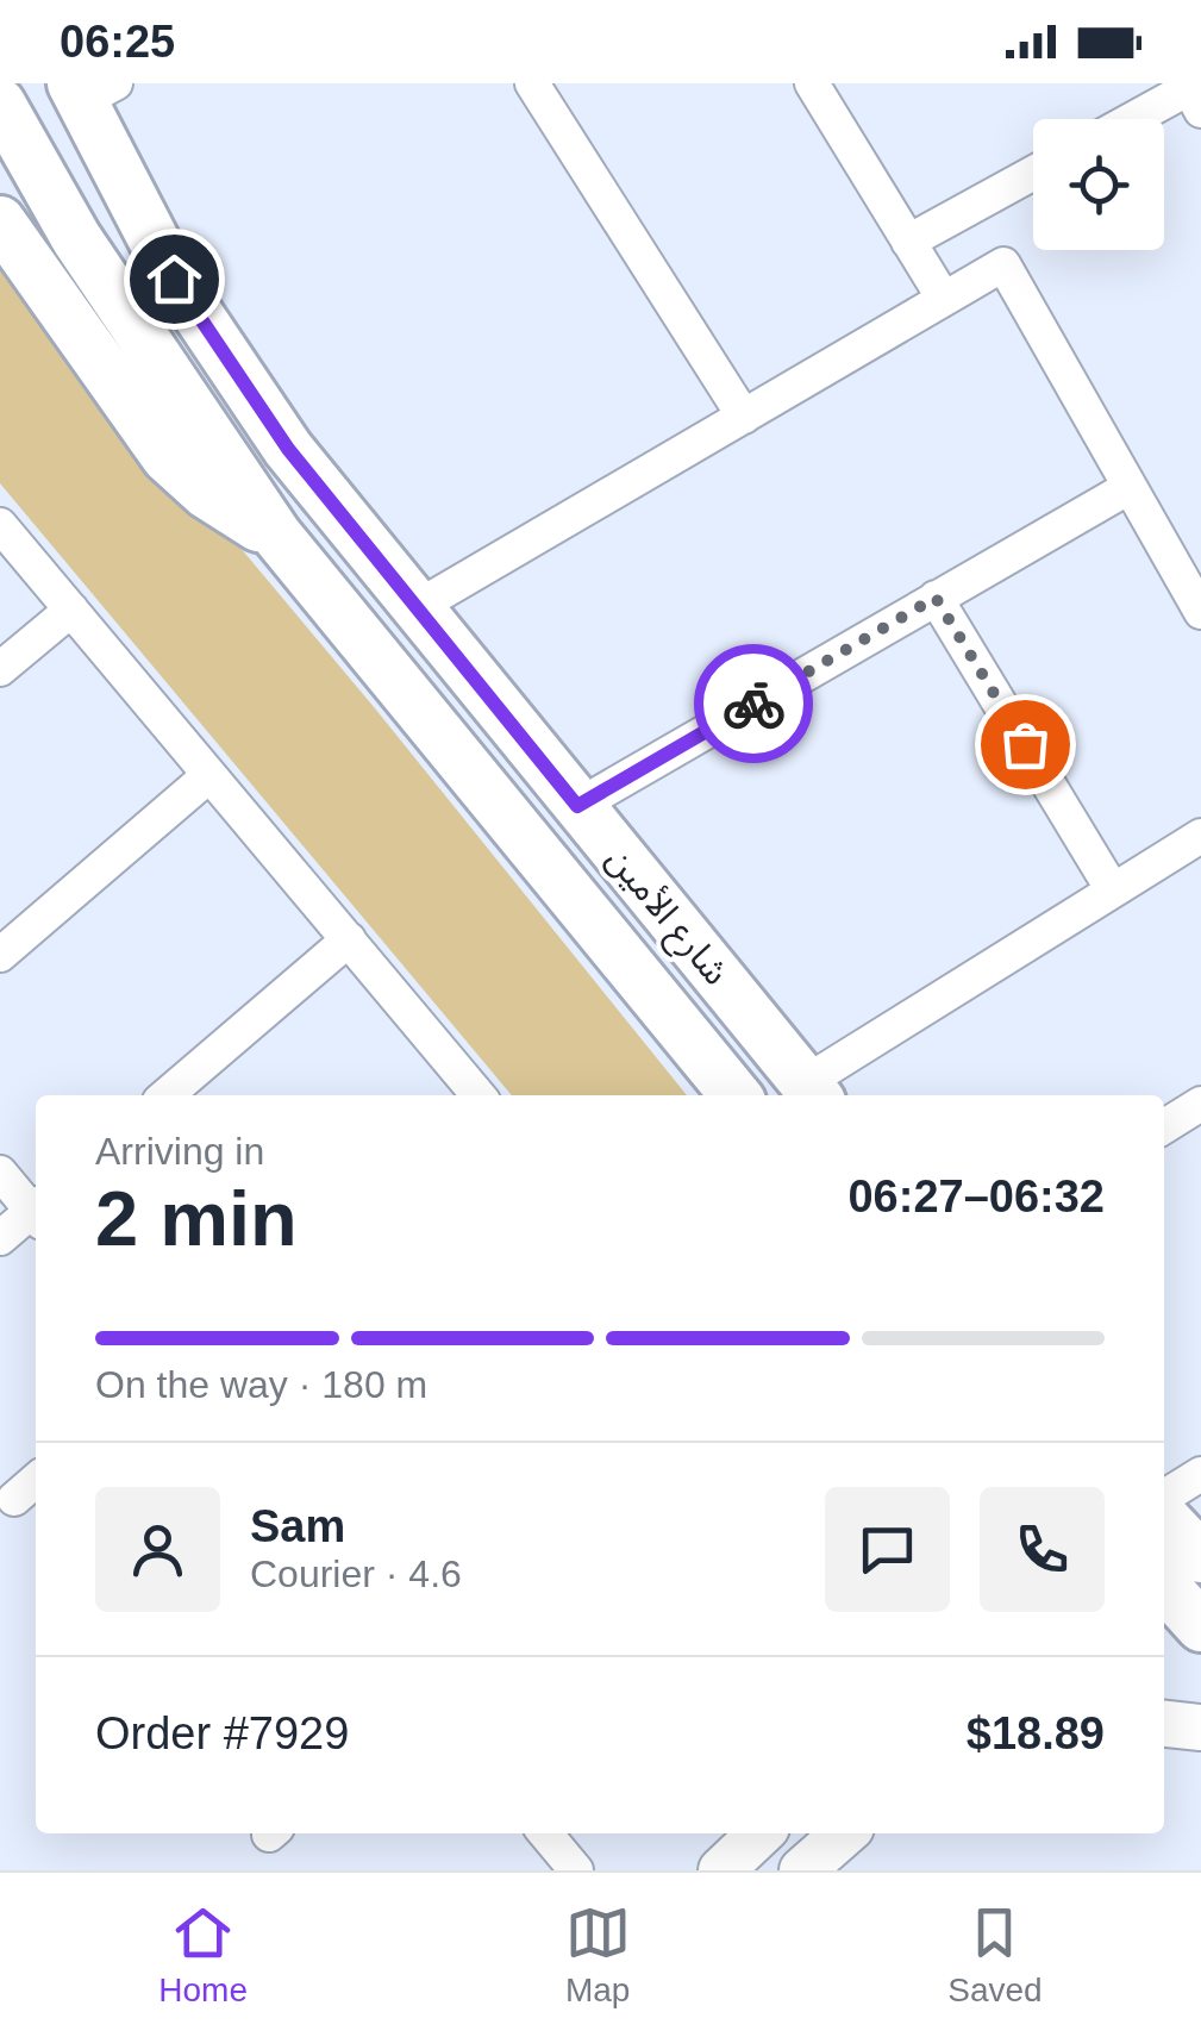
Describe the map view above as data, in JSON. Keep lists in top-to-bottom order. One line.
{"streets":{"main road":["شارع الأمين"]},"page":{"status":"06:25","heading":["2 min","Arriving in","06:27–06:32"],"panel":["Sam","Courier · 4.6","Order #7929","$18.89"],"bar":"On the way · 180 m","tabs":["Home","Map","Saved"]}}
